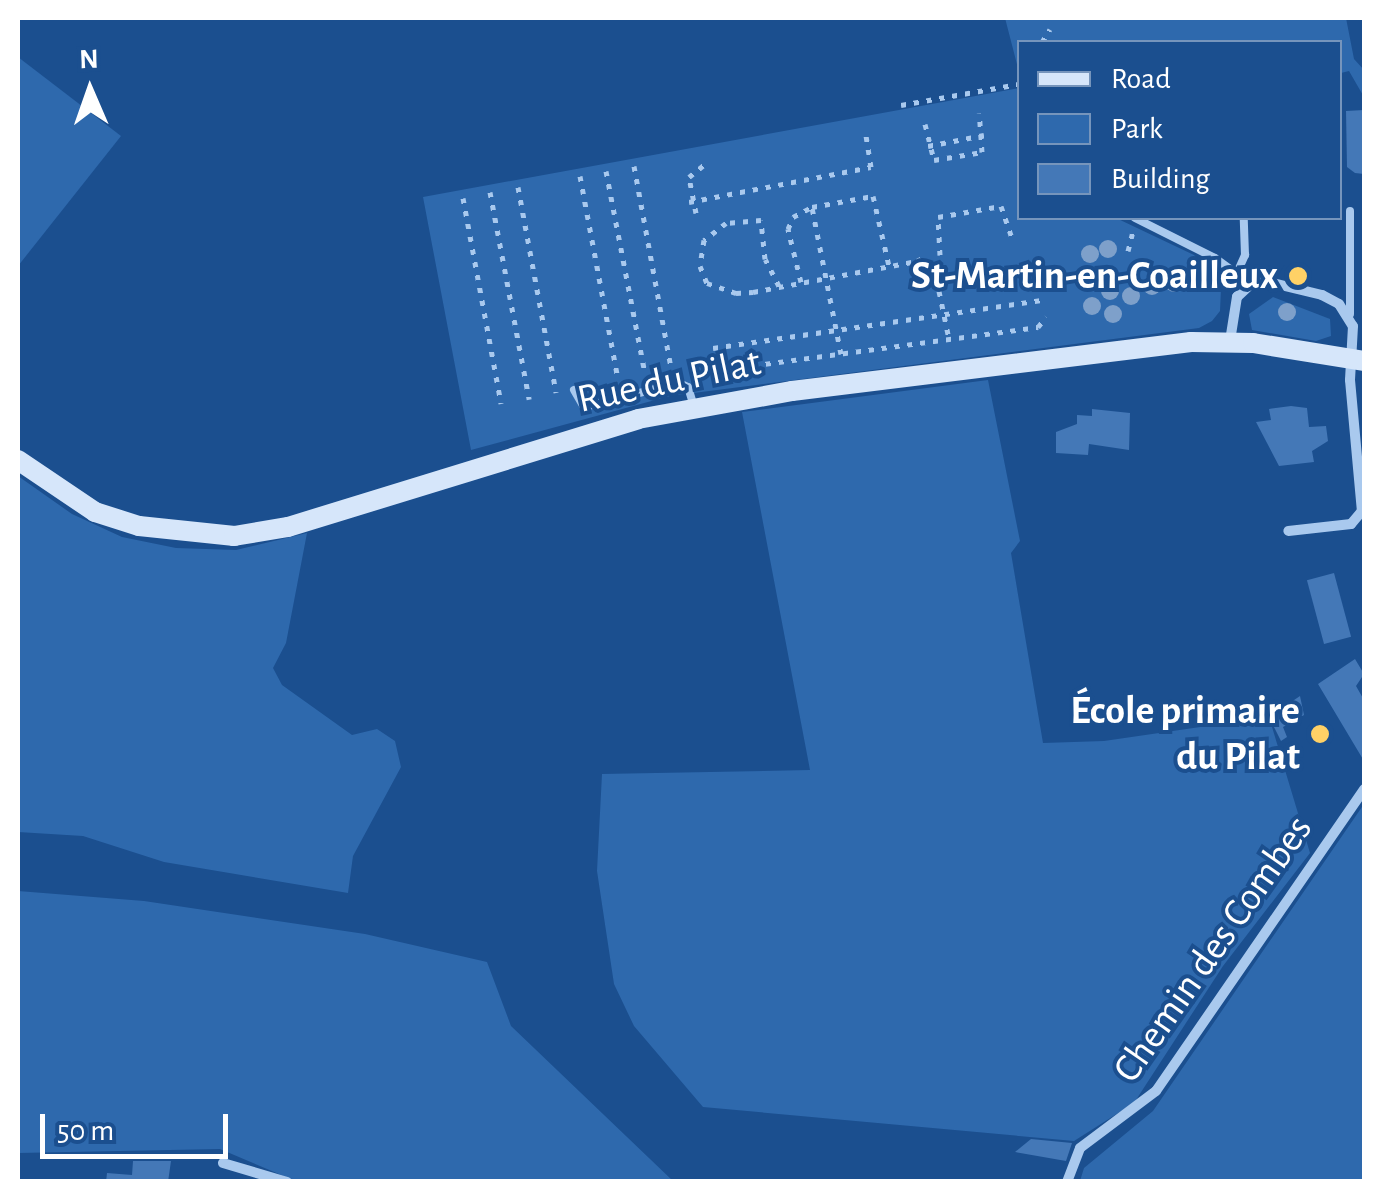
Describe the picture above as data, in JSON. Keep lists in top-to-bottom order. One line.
{"streets":{"main road":["Rue du Pilat"],"street":["Chemin des Combes"]},"places":["St-Martin-en-Coailleux","École primaire du Pilat"],"legend":["Road","Park","Building"],"scale_bar":"50 m","north":"top"}
